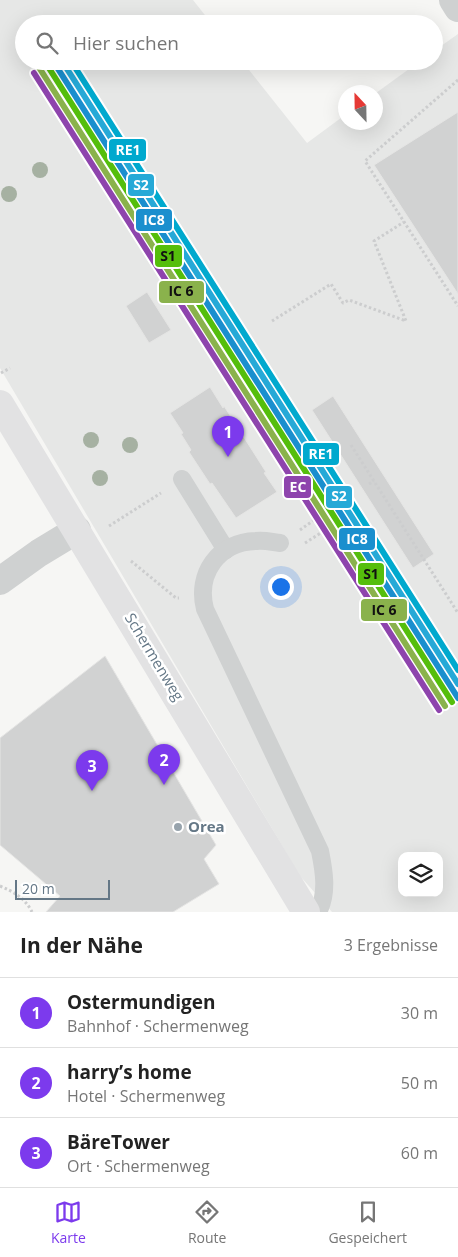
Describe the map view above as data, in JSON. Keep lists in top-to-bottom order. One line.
{"streets":{"street":["Schermenweg"]},"places":["Orea"],"lines":["transit line IC8","transit line S1","transit line S2","transit line RE1","transit line EC"],"scale_bar":"20 m","north":"top","page":{"search":"Hier suchen","pins":["1","2","3"],"scale":"20 m","heading":["In der Nähe","3 Ergebnisse"],"list":[{"mark":"1","name":"Ostermundigen","note":"Bahnhof · Schermenweg","value":"30 m"},{"mark":"2","name":"harry’s home","note":"Hotel · Schermenweg","value":"50 m"},{"mark":"3","name":"BäreTower","note":"Ort · Schermenweg","value":"60 m"}],"nav":["Karte","Route","Gespeichert"]}}
